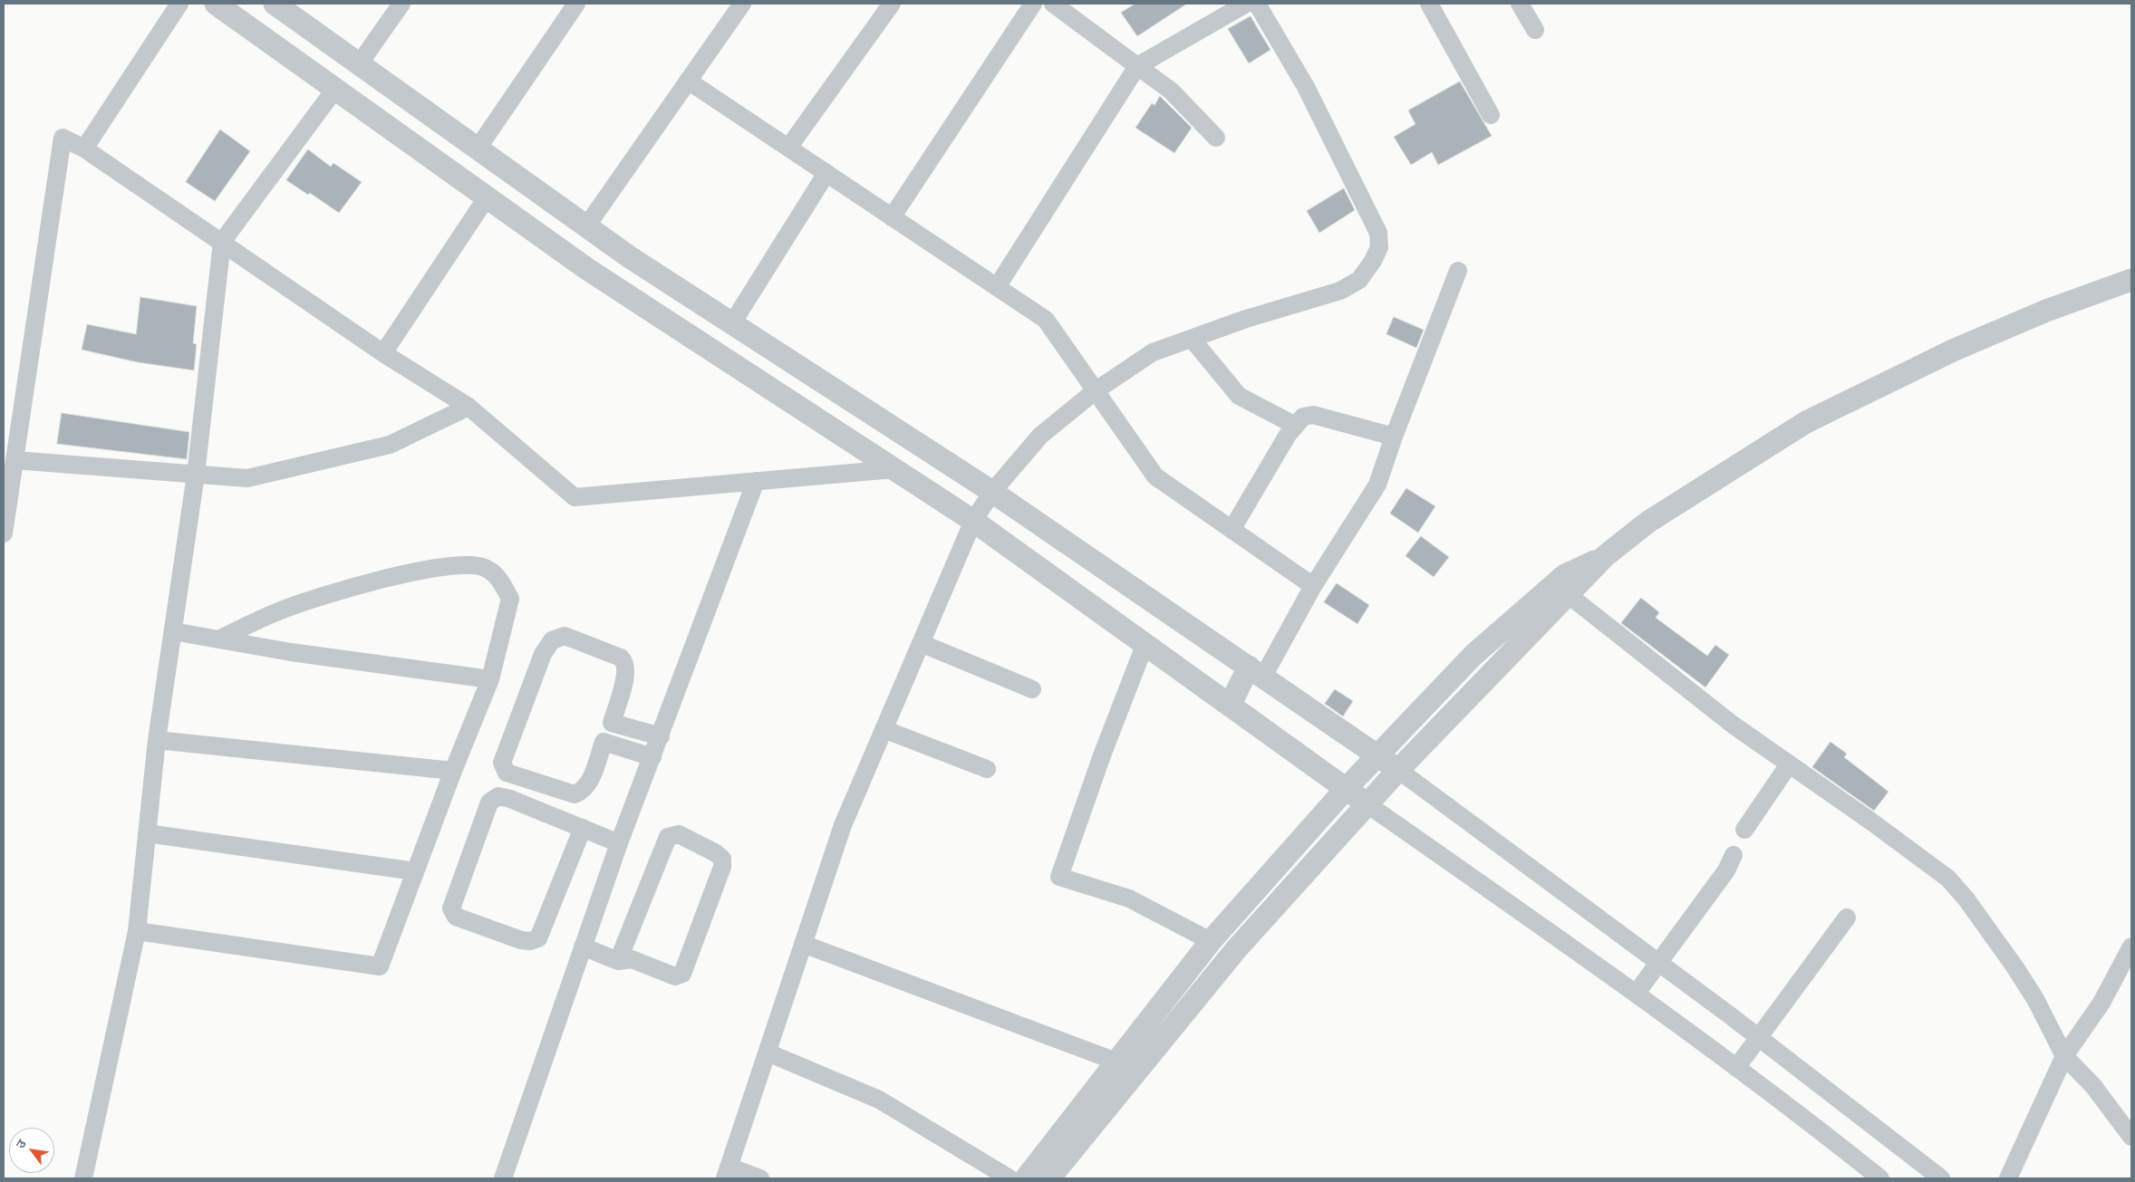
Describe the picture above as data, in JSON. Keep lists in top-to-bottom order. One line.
{"north":"top left"}
